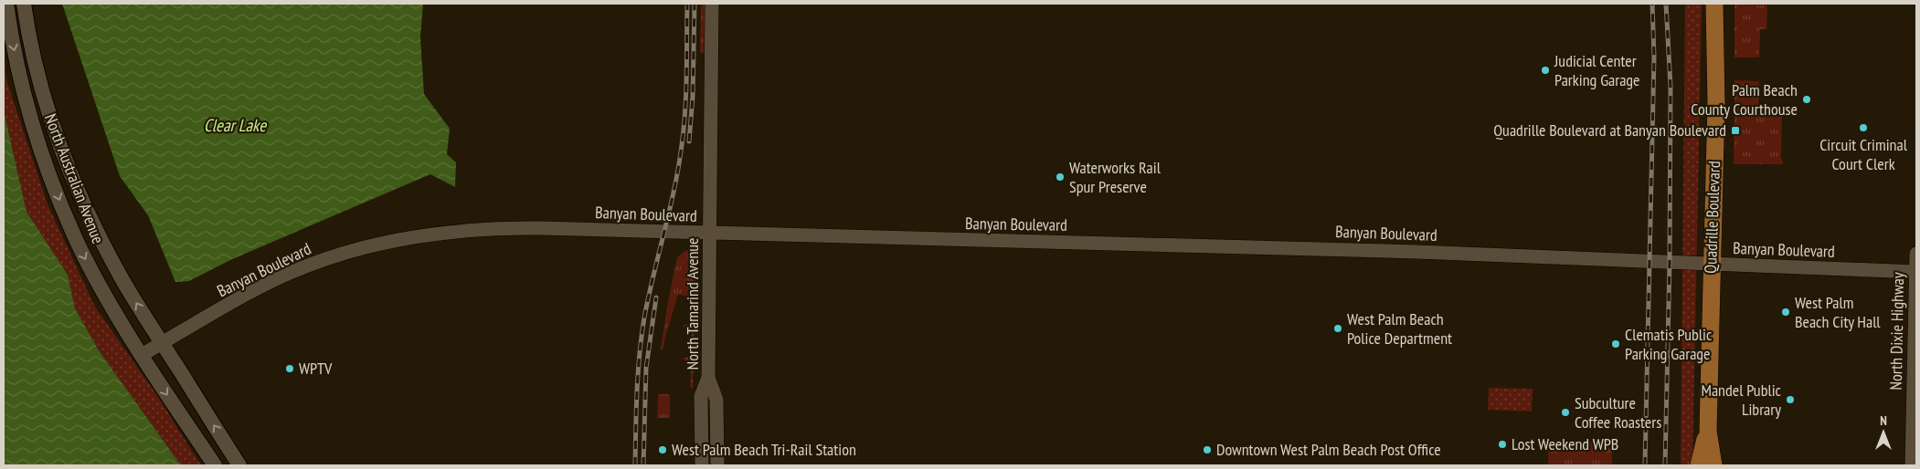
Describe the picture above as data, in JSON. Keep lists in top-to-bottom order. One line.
{"streets":{"main road":["North Australian Avenue","Quadrille Boulevard"],"street":["Banyan Boulevard","North Tamarind Avenue","North Dixie Highway"]},"crossings":[["North Australian Avenue","Banyan Boulevard"],["Banyan Boulevard","Quadrille Boulevard"],["Banyan Boulevard","North Tamarind Avenue"],["Banyan Boulevard","North Dixie Highway"]],"water":["Clear Lake"],"places":{"other":["Judicial Center Parking Garage","Palm Beach County Courthouse","Circuit Criminal Court Clerk","Waterworks Rail Spur Preserve","West Palm Beach City Hall","West Palm Beach Police Department","Clematis Public Parking Garage","WPTV","Mandel Public Library","Subculture Coffee Roasters","Lost Weekend WPB","West Palm Beach Tri-Rail Station","Downtown West Palm Beach Post Office"],"transit":["Quadrille Boulevard at Banyan Boulevard"]},"north":"top"}
